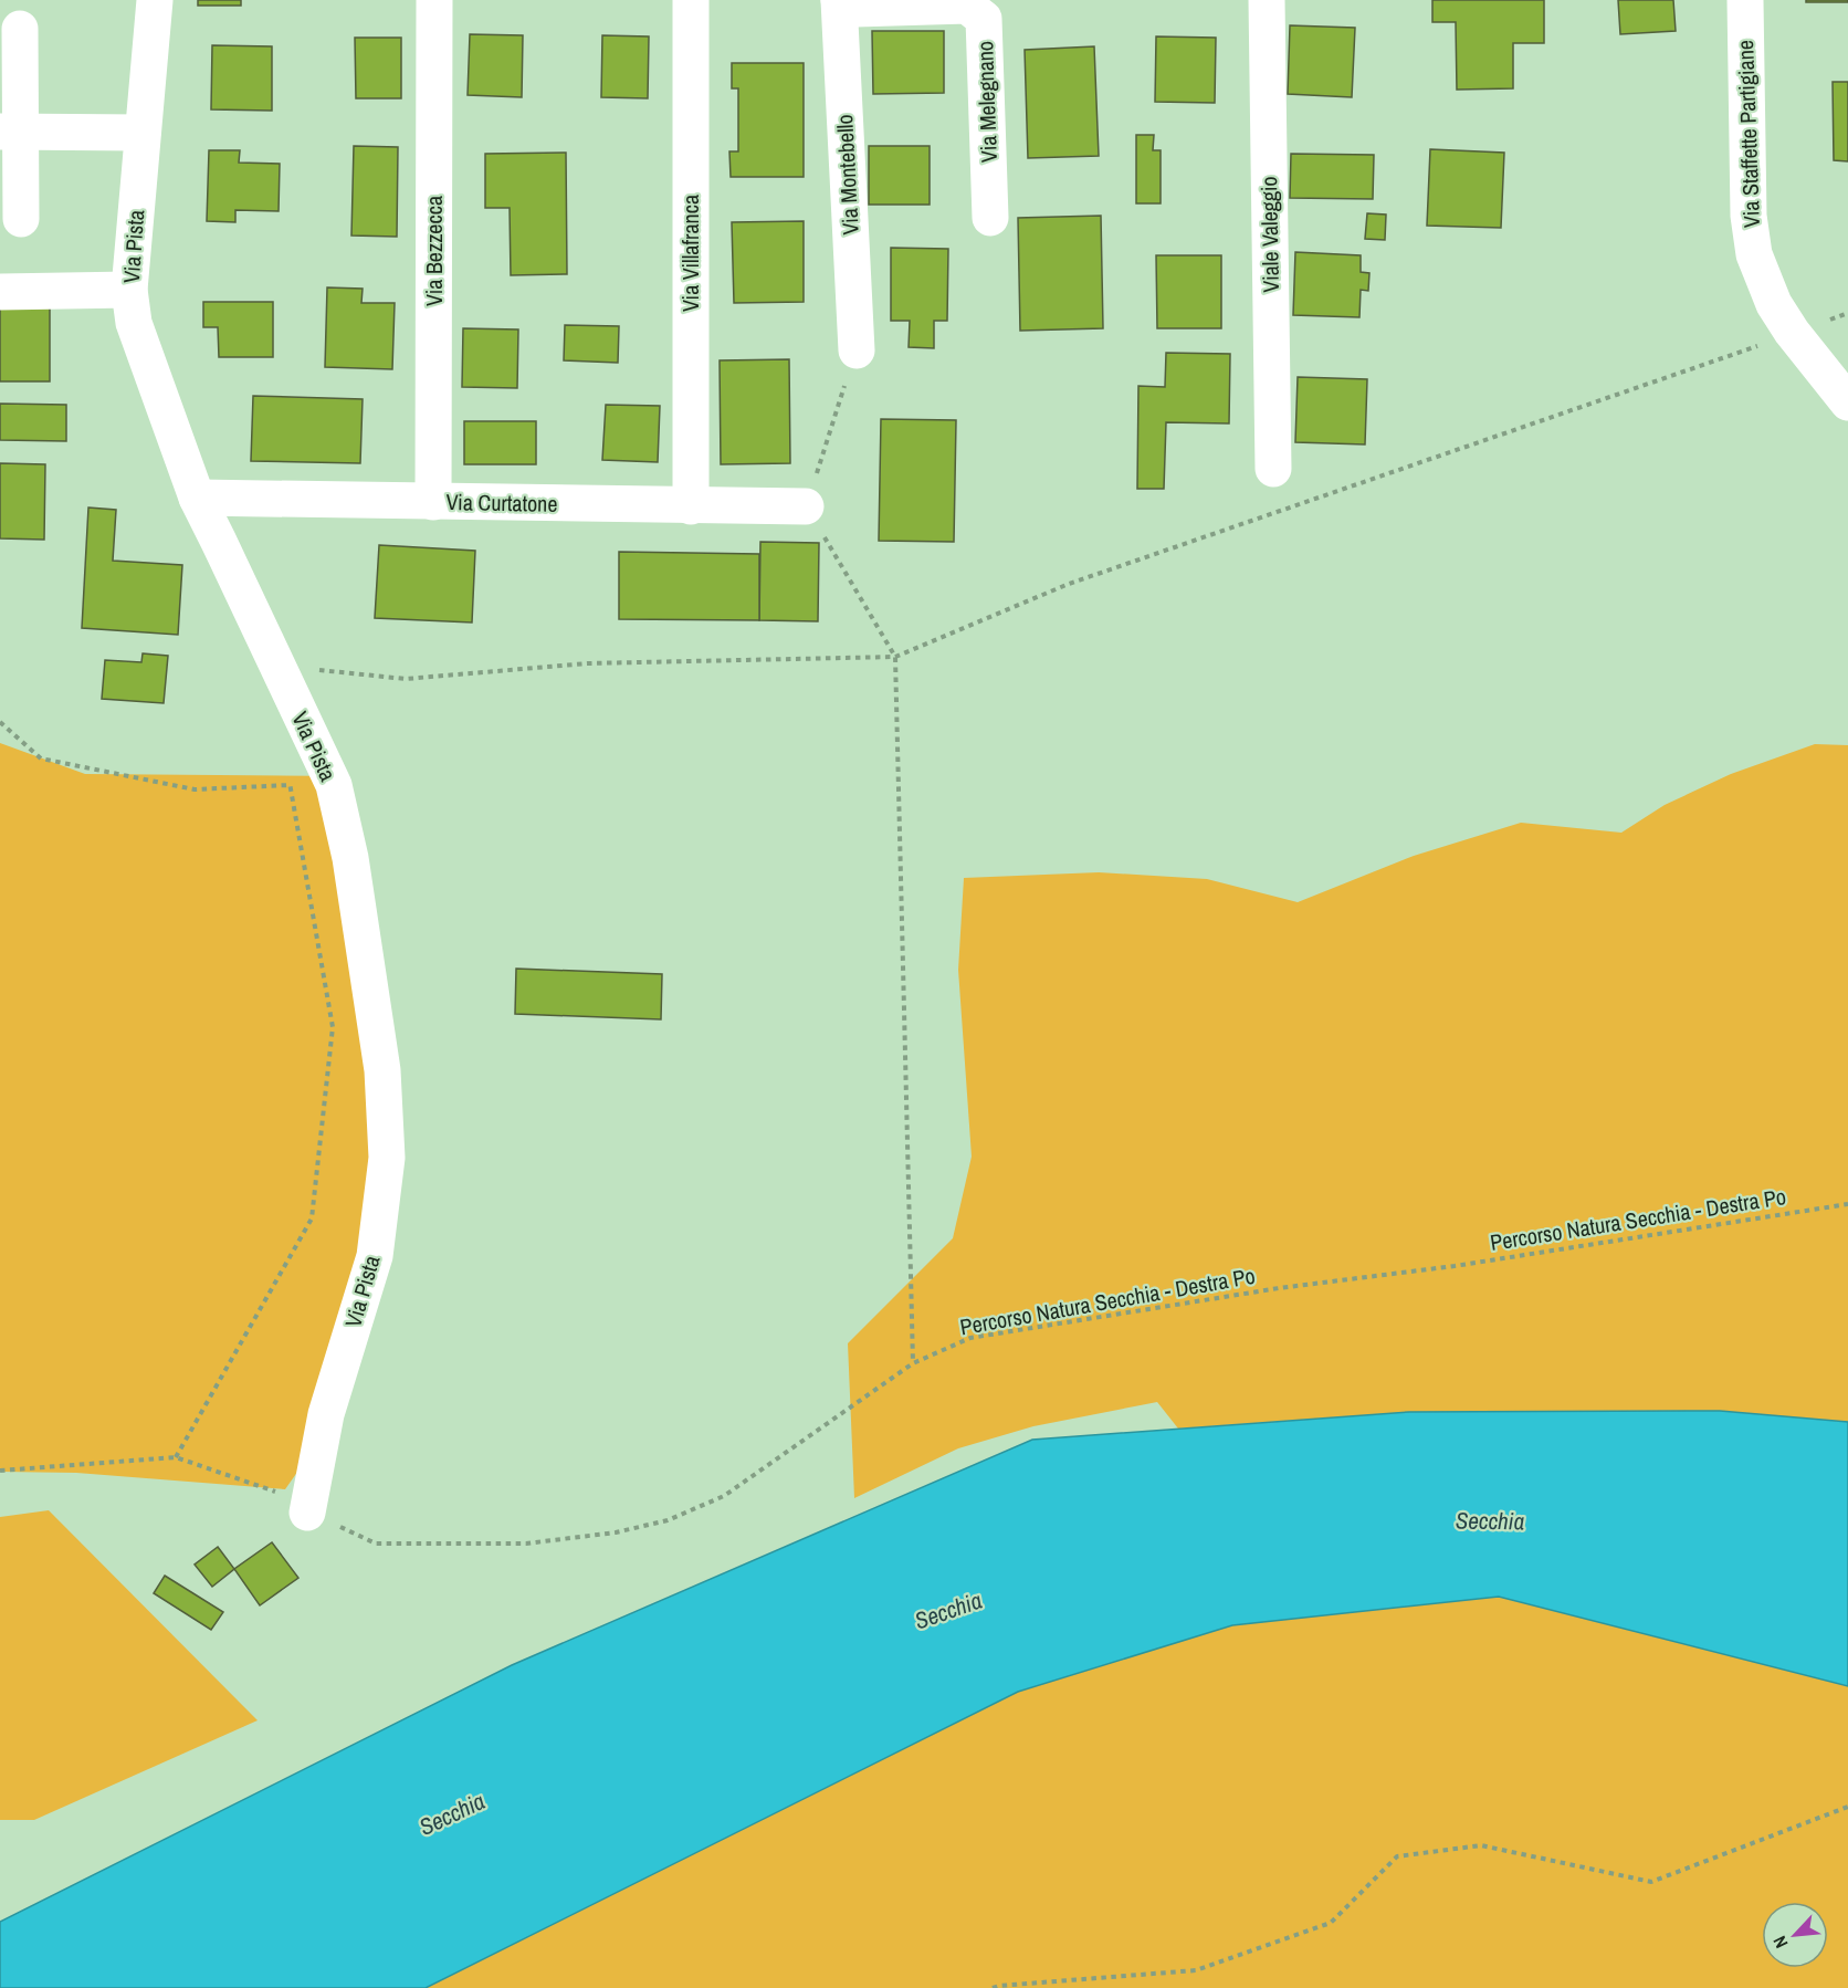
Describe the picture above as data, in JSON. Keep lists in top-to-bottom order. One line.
{"streets":{"street":["Via Melegnano","Via Staffette Partigiane","Via Montebello","Viale Valeggio","Via Pista","Via Bezzecca","Via Villafranca","Via Curtatone"],"path":["Percorso Natura Secchia - Destra Po"]},"crossings":[["Via Melegnano","Via Montebello"],["Via Pista","Via Curtatone"],["Via Pista","Percorso Natura Secchia - Destra Po"],["Via Bezzecca","Via Curtatone"],["Via Villafranca","Via Curtatone"]],"water":["Secchia"],"north":"bottom left"}
